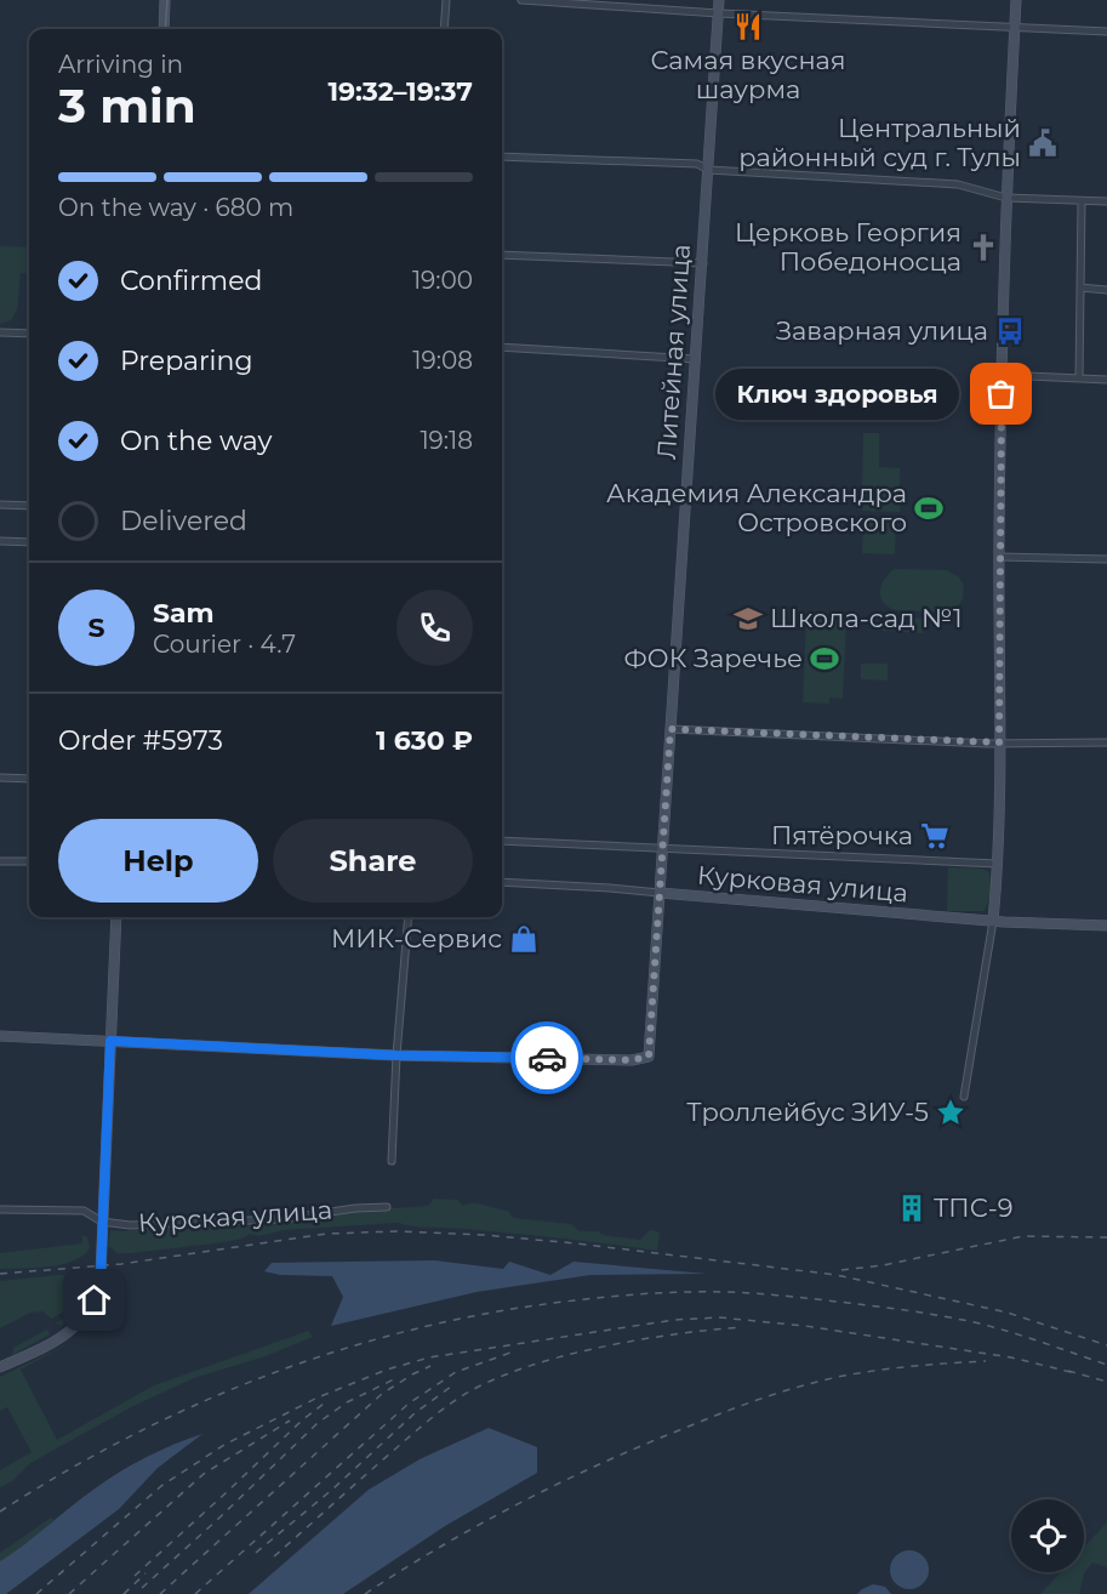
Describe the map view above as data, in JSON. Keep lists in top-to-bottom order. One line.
{"streets":{"street":["Литейная улица","Курковая улица","Курская улица"]},"crossings":[["Литейная улица","Курковая улица"]],"places":{"restaurant":["Самая вкусная шаурма"],"public building":["Центральный районный суд г. Тулы"],"church":["Церковь Георгия Победоносца"],"bus stop":["Заварная улица"],"other":["Ключ здоровья"],"sports":["Академия Александра Островского","ФОК Заречье"],"school or university":["Школа-сад №1"],"supermarket":["Пятёрочка"],"shop":["МИК-Сервис"],"place":["Троллейбус ЗИУ-5"],"building":["ТПС-9"]},"page":{"heading":["3 min","Arriving in","19:32–19:37"],"panel":["Sam","Courier · 4.7","Order #5973","1 630 ₽"],"bar":"On the way · 680 m","list":[["Confirmed","19:00"],["Preparing","19:08"],["On the way","19:18"],"Delivered"],"bubble":"Ключ здоровья","round":"S","buttons":["Help","Share"]}}
